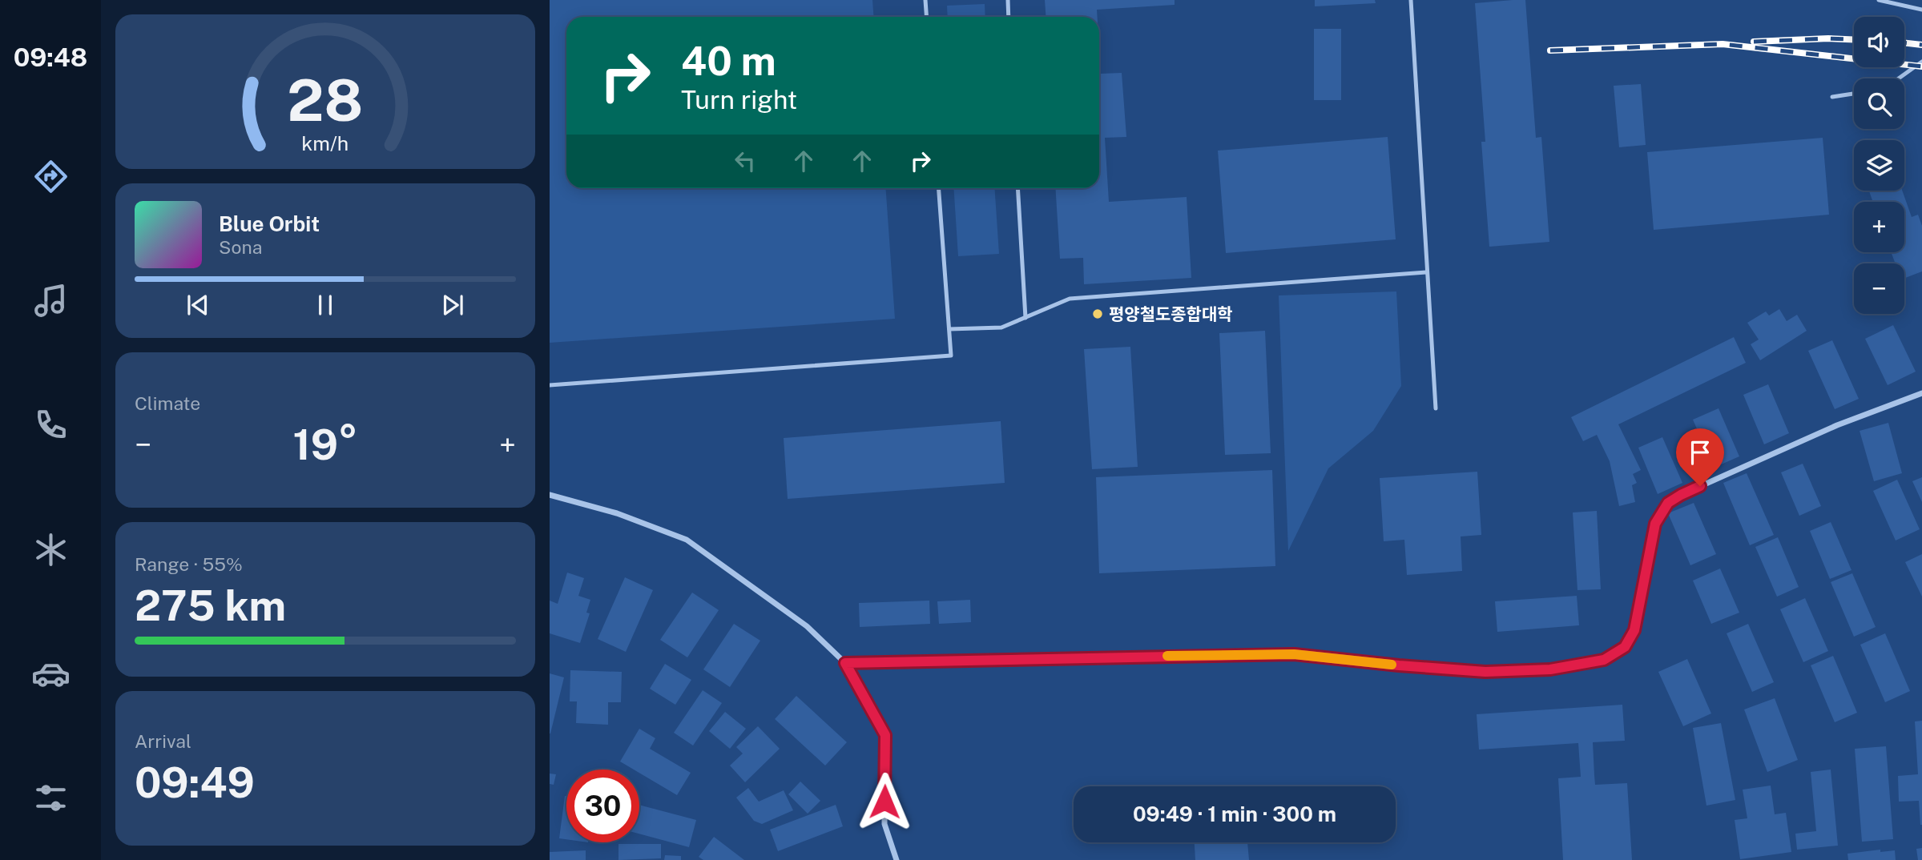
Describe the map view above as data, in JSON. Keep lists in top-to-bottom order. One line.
{"places":["평양철도종합대학"],"page":{"tabs":"09:48","map_buttons":["+","−"],"turn":["40 m","Turn right"],"song":["Blue Orbit","Sona"],"tile":["Climate",["Range · 55%","275 km"],["Arrival","09:49"]],"heat":["−","19°","+"],"limit":"30","trip":"09:49 · 1 min · 300 m","gauge":["28","km/h"]}}
